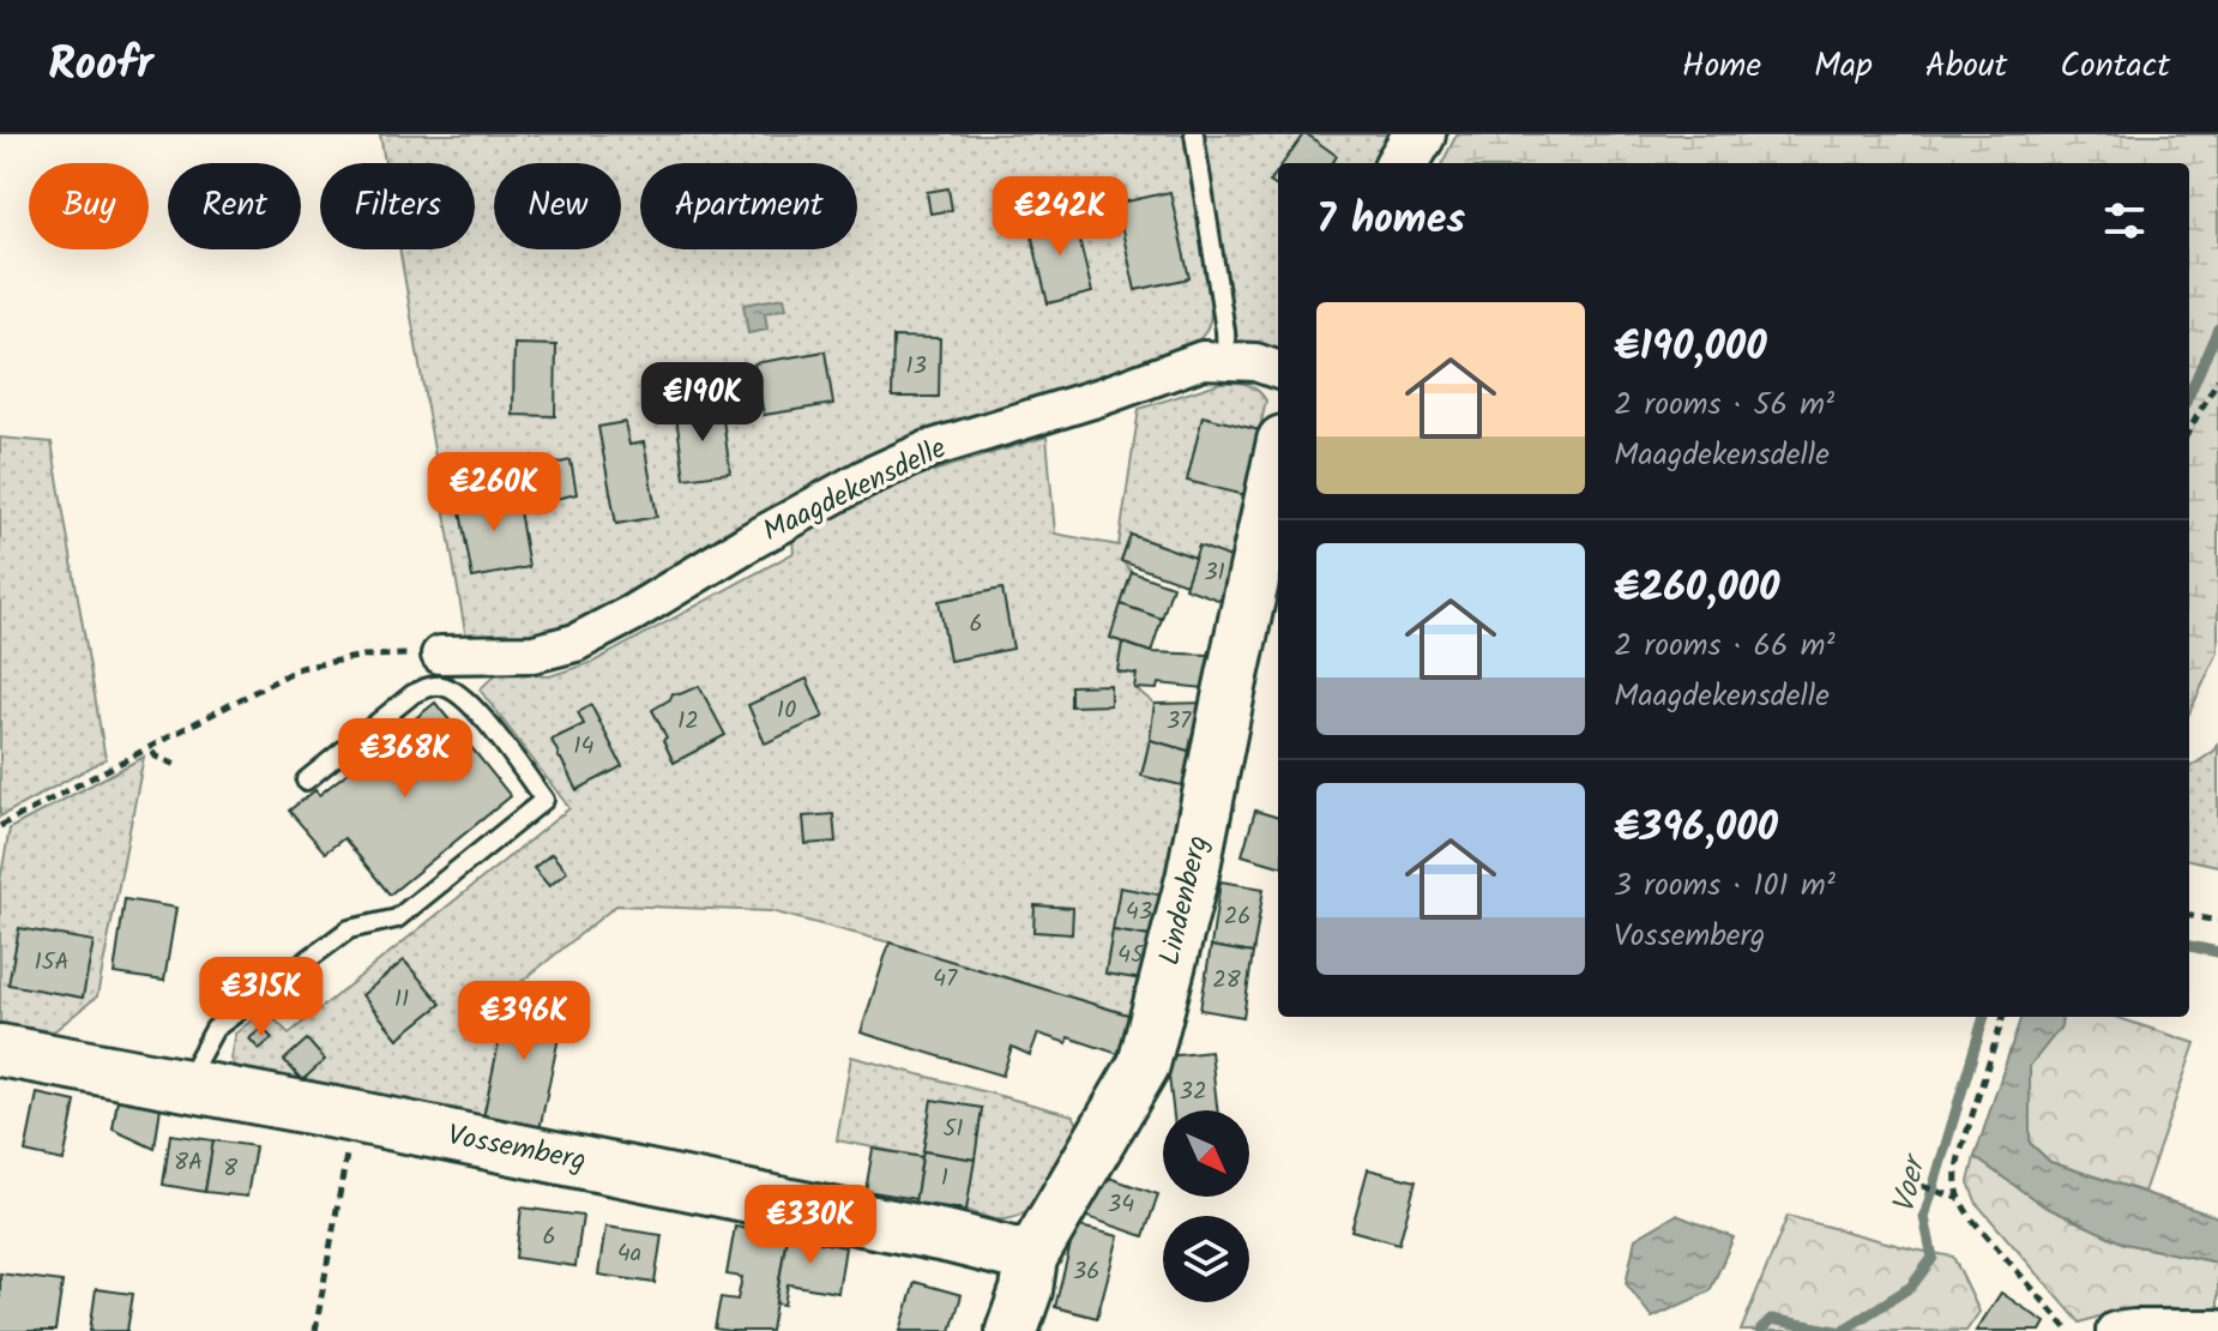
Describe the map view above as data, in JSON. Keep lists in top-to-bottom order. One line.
{"streets":{"street":["Maagdekensdelle","Lindenberg","Vossemberg"]},"crossings":[["Lindenberg","Vossemberg"]],"water":["Voer"],"house_numbers":["13","31","6","10","12","37","14","43","26","45","15A","47","28","11","32","51","8A","8","1","34","6","4a","36"],"north":"bottom right","page":{"header":"Roofr","nav":["Home","Map","About","Contact"],"chip":["Buy","Rent","Filters","New","Apartment"],"heading":"7 homes","price":["€242K","€190K","€260K","€368K","€315K","€396K","€330K"],"list":[{"name":"€190,000","note":"2 rooms · 56 m² · Maagdekensdelle"},{"name":"€260,000","note":"2 rooms · 66 m² · Maagdekensdelle"},{"name":"€396,000","note":"3 rooms · 101 m² · Vossemberg"}]}}
